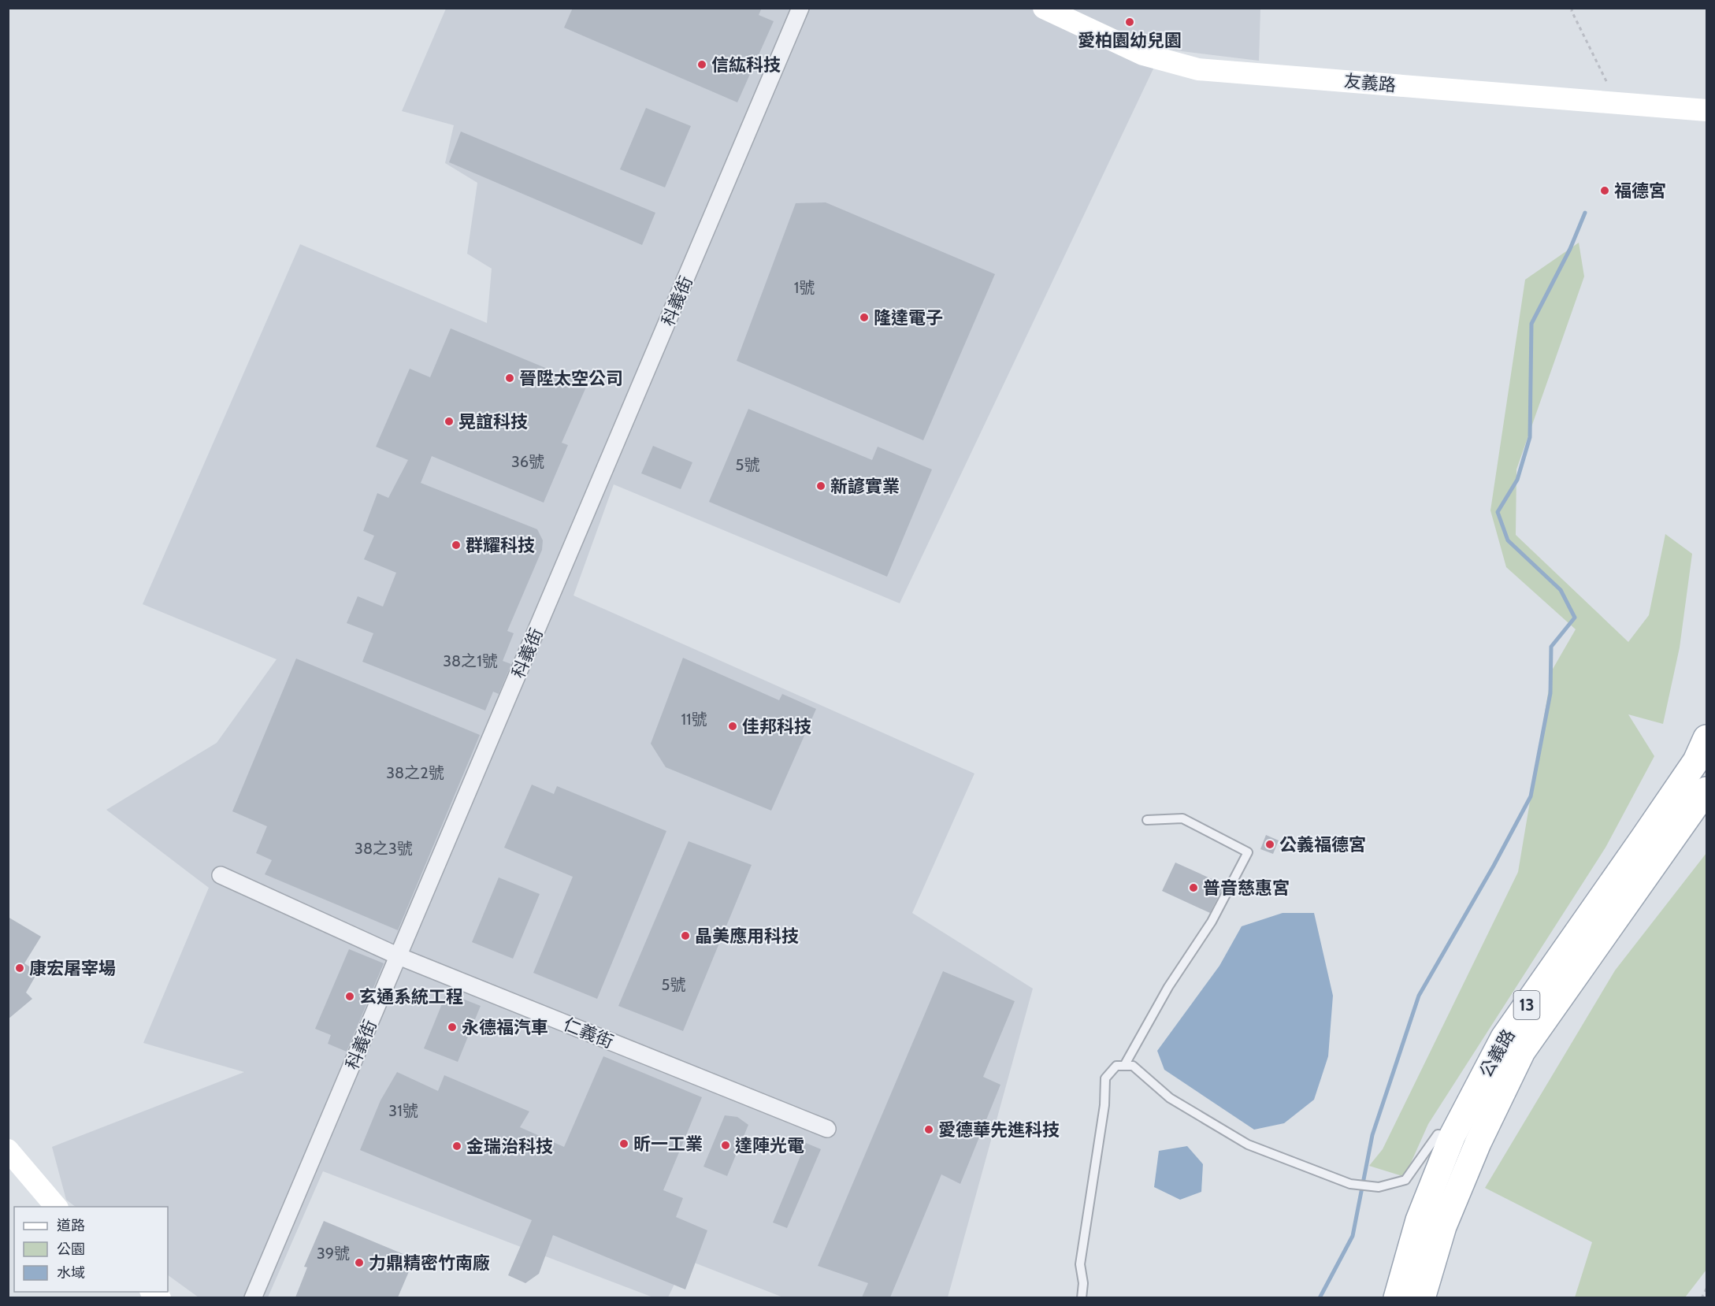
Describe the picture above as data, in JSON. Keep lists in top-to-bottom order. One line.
{"streets":{"main road":["13","公義路"],"street":["友義路","科義街","仁義街"]},"crossings":[["科義街","仁義街"]],"places":["愛柏園幼兒園","信紘科技","福德宮","隆達電子","晉陞太空公司","晃誼科技","新諺實業","群耀科技","佳邦科技","公義福德宮","普音慈惠宮","晶美應用科技","康宏屠宰場","玄通系統工程","永德福汽車","愛德華先進科技","昕一工業","達陣光電","金瑞治科技","力鼎精密竹南廠"],"house_numbers":["1號","36號","5號","38之1號","11號","38之2號","38之3號","5號","31號","39號"],"legend":["道路","公園","水域"]}
